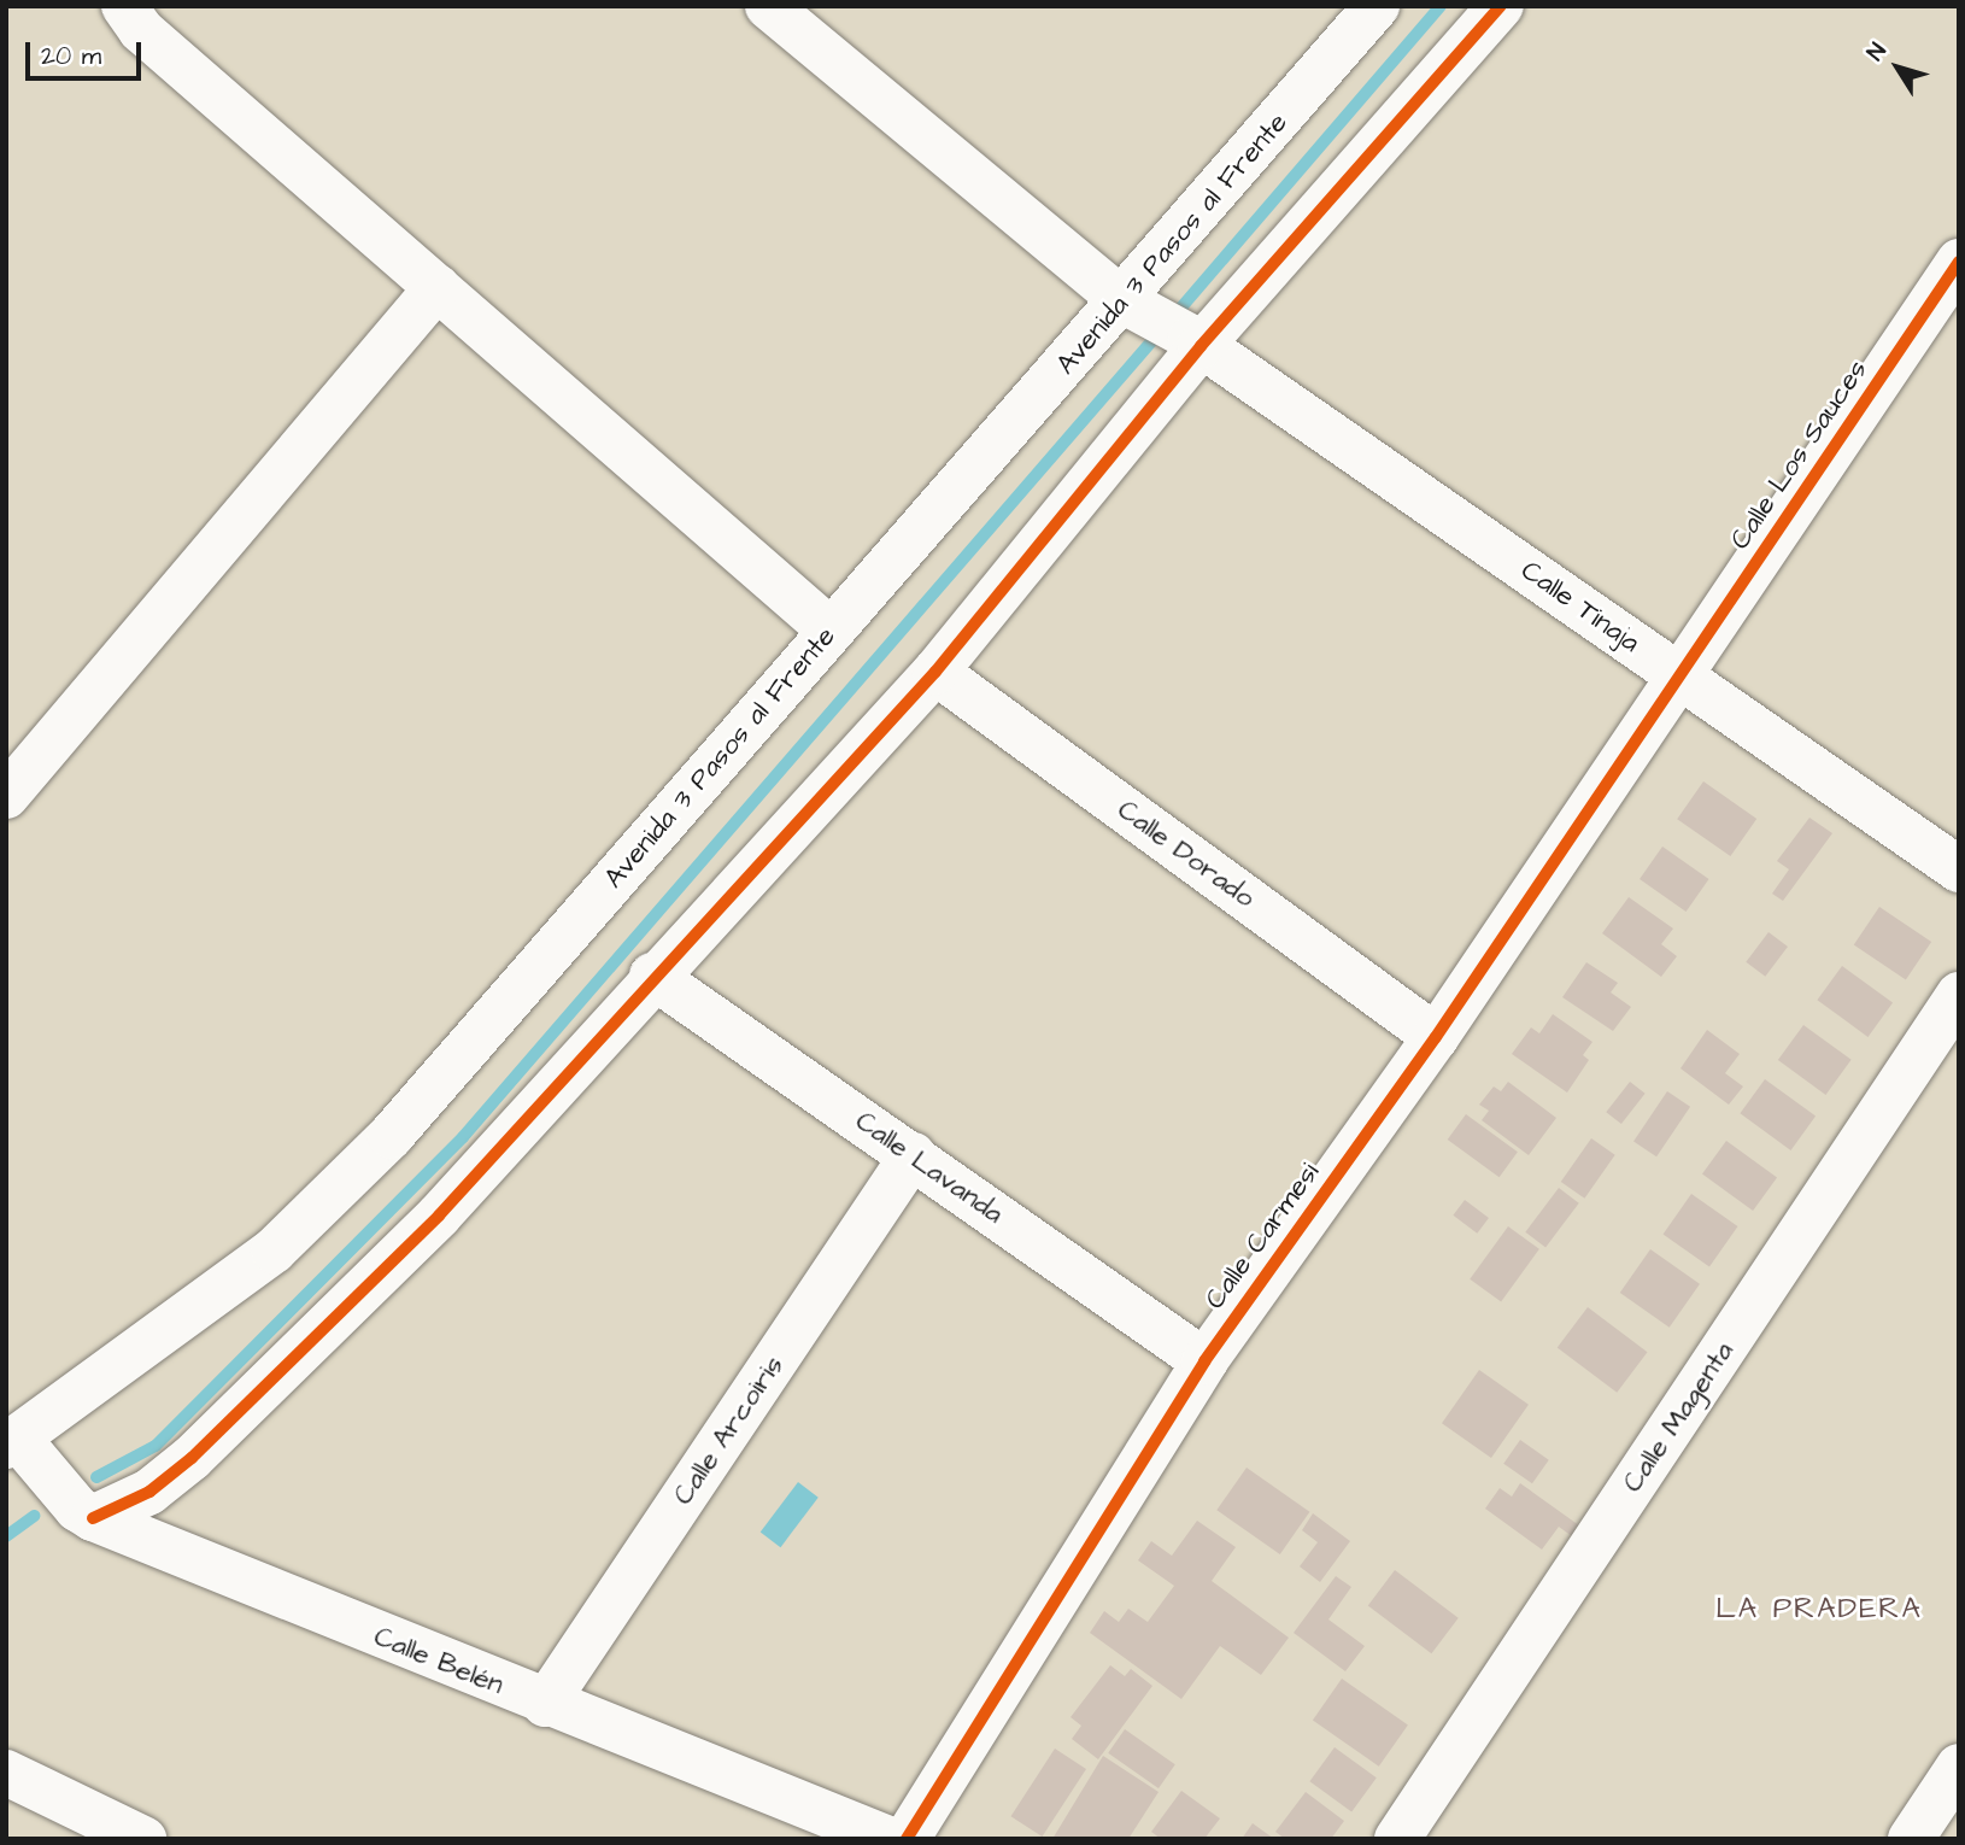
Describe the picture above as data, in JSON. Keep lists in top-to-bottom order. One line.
{"streets":{"street":["Avenida 3 Pasos al Frente","Calle Los Sauces","Calle Tinaja","Calle Dorado","Calle Lavanda","Calle Carmesi","Calle Magenta","Calle Arcoiris","Calle Belén"]},"crossings":[["Avenida 3 Pasos al Frente","Calle Tinaja"],["Avenida 3 Pasos al Frente","Calle Belén"],["Calle Los Sauces","Calle Tinaja"],["Calle Los Sauces","Calle Carmesi"],["Calle Tinaja","Calle Carmesi"],["Calle Dorado","Calle Carmesi"],["Calle Lavanda","Calle Carmesi"],["Calle Lavanda","Calle Arcoiris"],["Calle Arcoiris","Calle Belén"]],"districts":["LA PRADERA"],"scale_bar":"20 m","north":"top left"}
